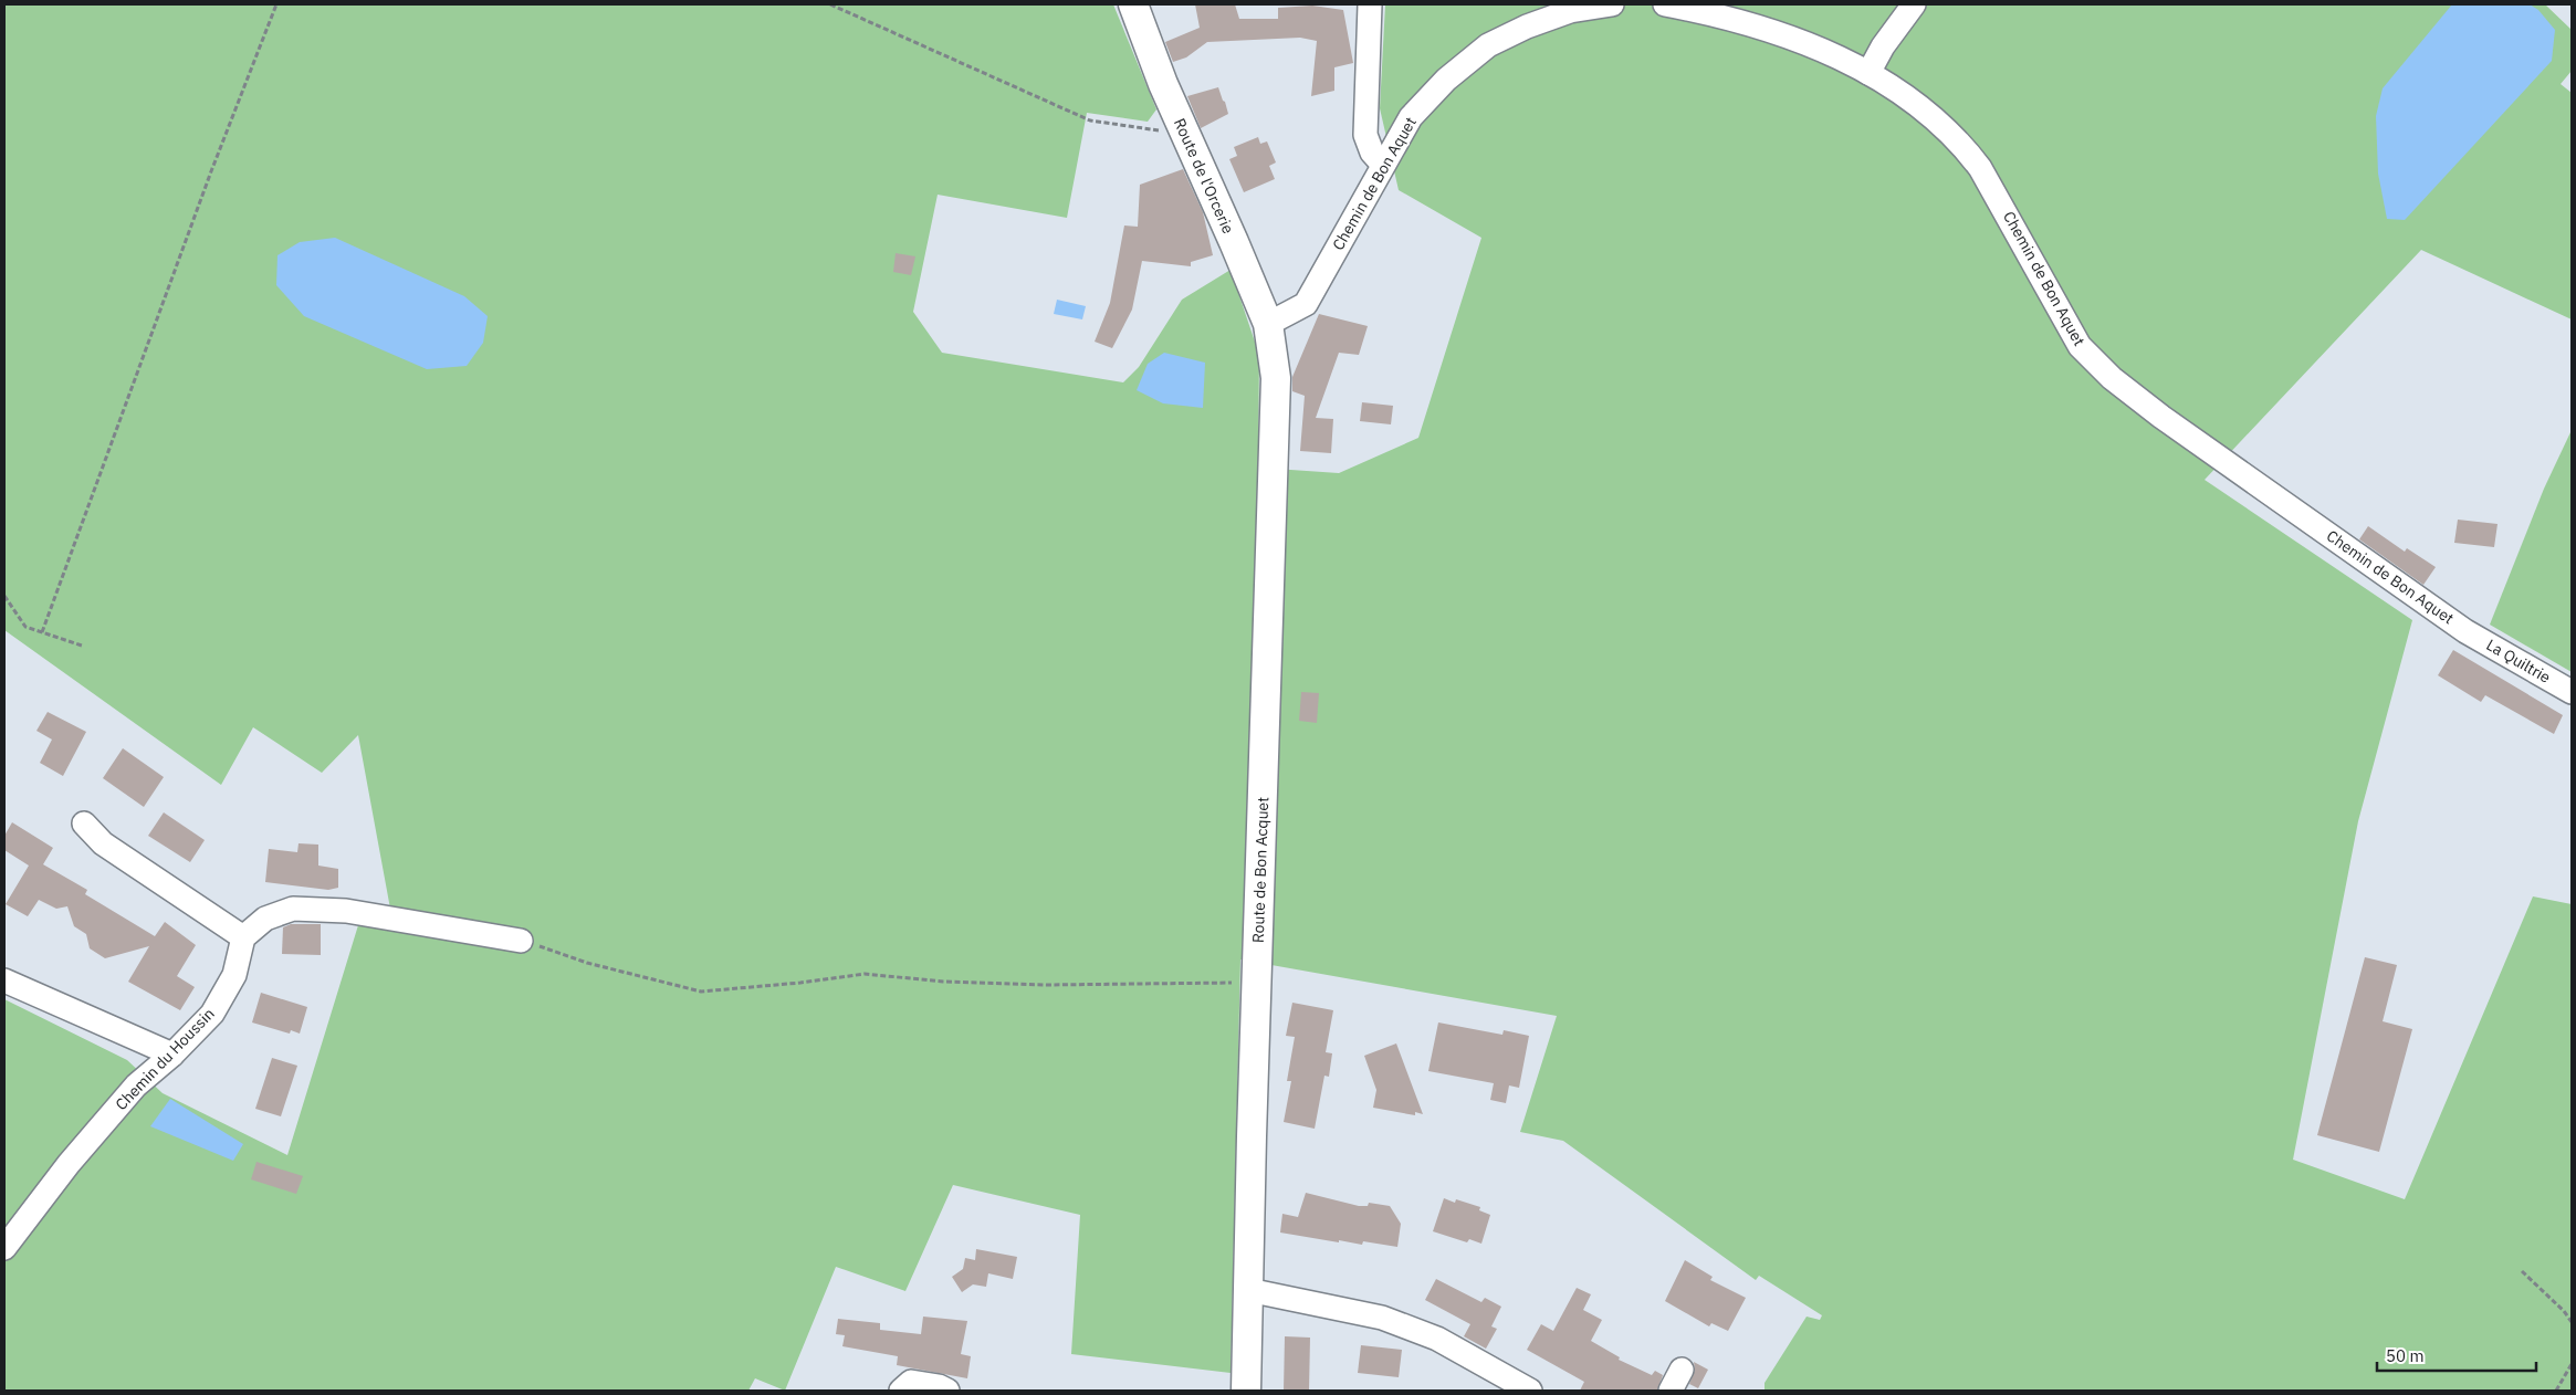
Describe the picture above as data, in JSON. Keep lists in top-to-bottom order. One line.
{"streets":{"street":["Route de l'Orcerie","Chemin de Bon Aquet","La Quiltrie","Route de Bon Acquet","Chemin du Houssin"]},"crossings":[["Route de l'Orcerie","Chemin de Bon Aquet"],["Route de l'Orcerie","Route de Bon Acquet"],["Chemin de Bon Aquet","La Quiltrie"],["Chemin de Bon Aquet","Route de Bon Acquet"]],"scale_bar":"50 m"}
